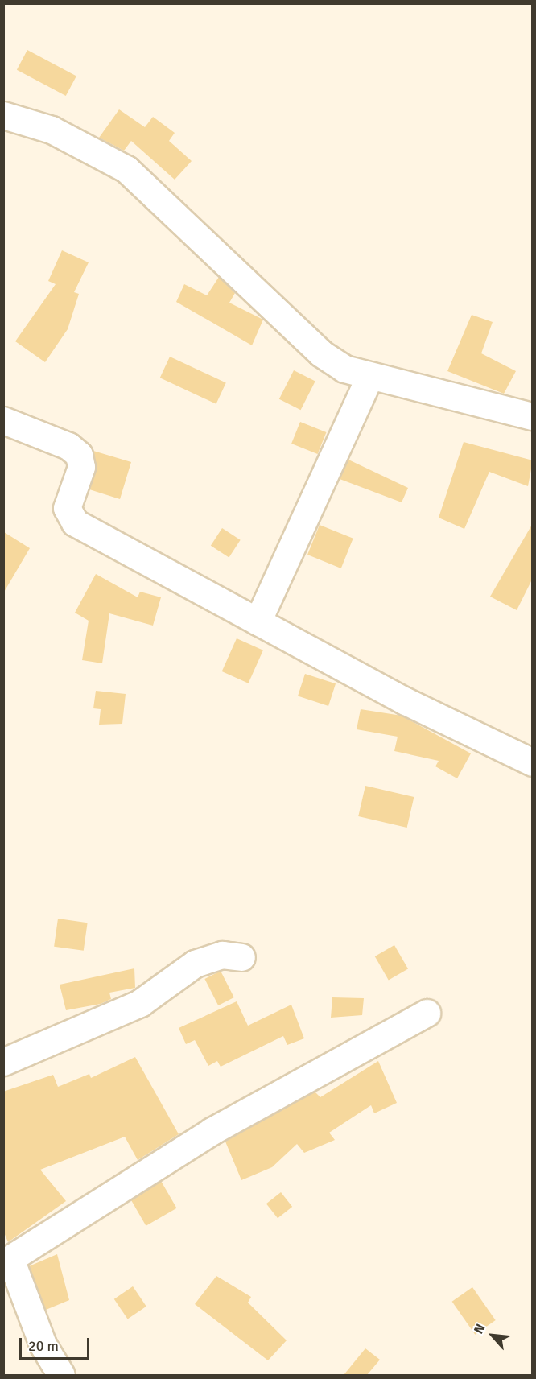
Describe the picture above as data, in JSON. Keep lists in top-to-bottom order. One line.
{"scale_bar":"20 m","north":"top left"}
